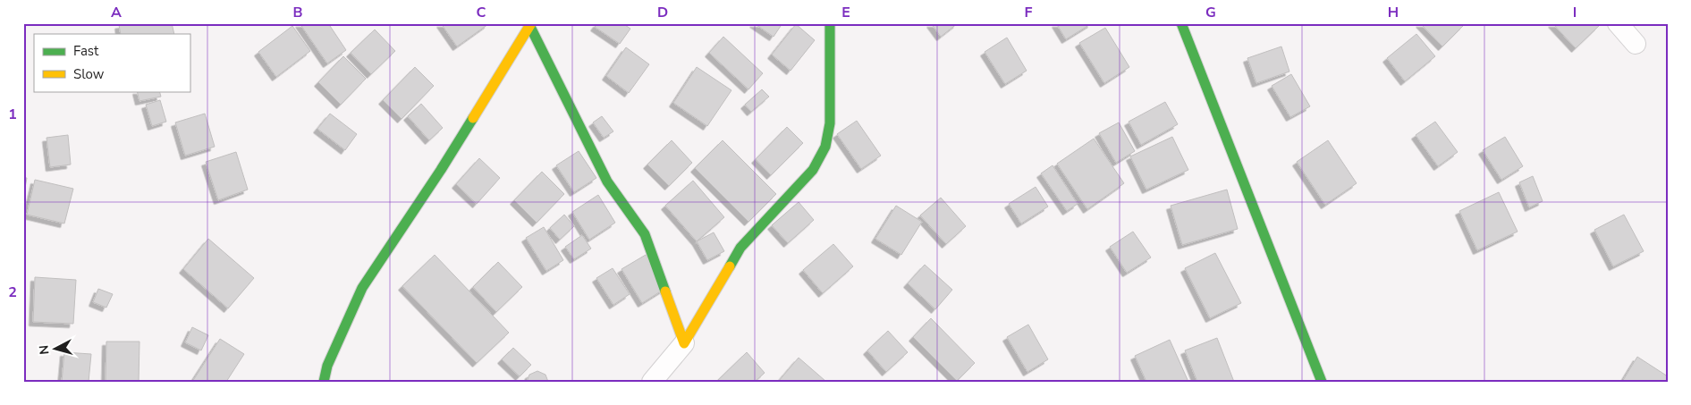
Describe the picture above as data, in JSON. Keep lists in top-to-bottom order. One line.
{"legend":["Fast","Slow"],"north":"left","grid":{"columns":["A","B","C","D","E","F","G","H","I"],"rows":["1","2"]}}
